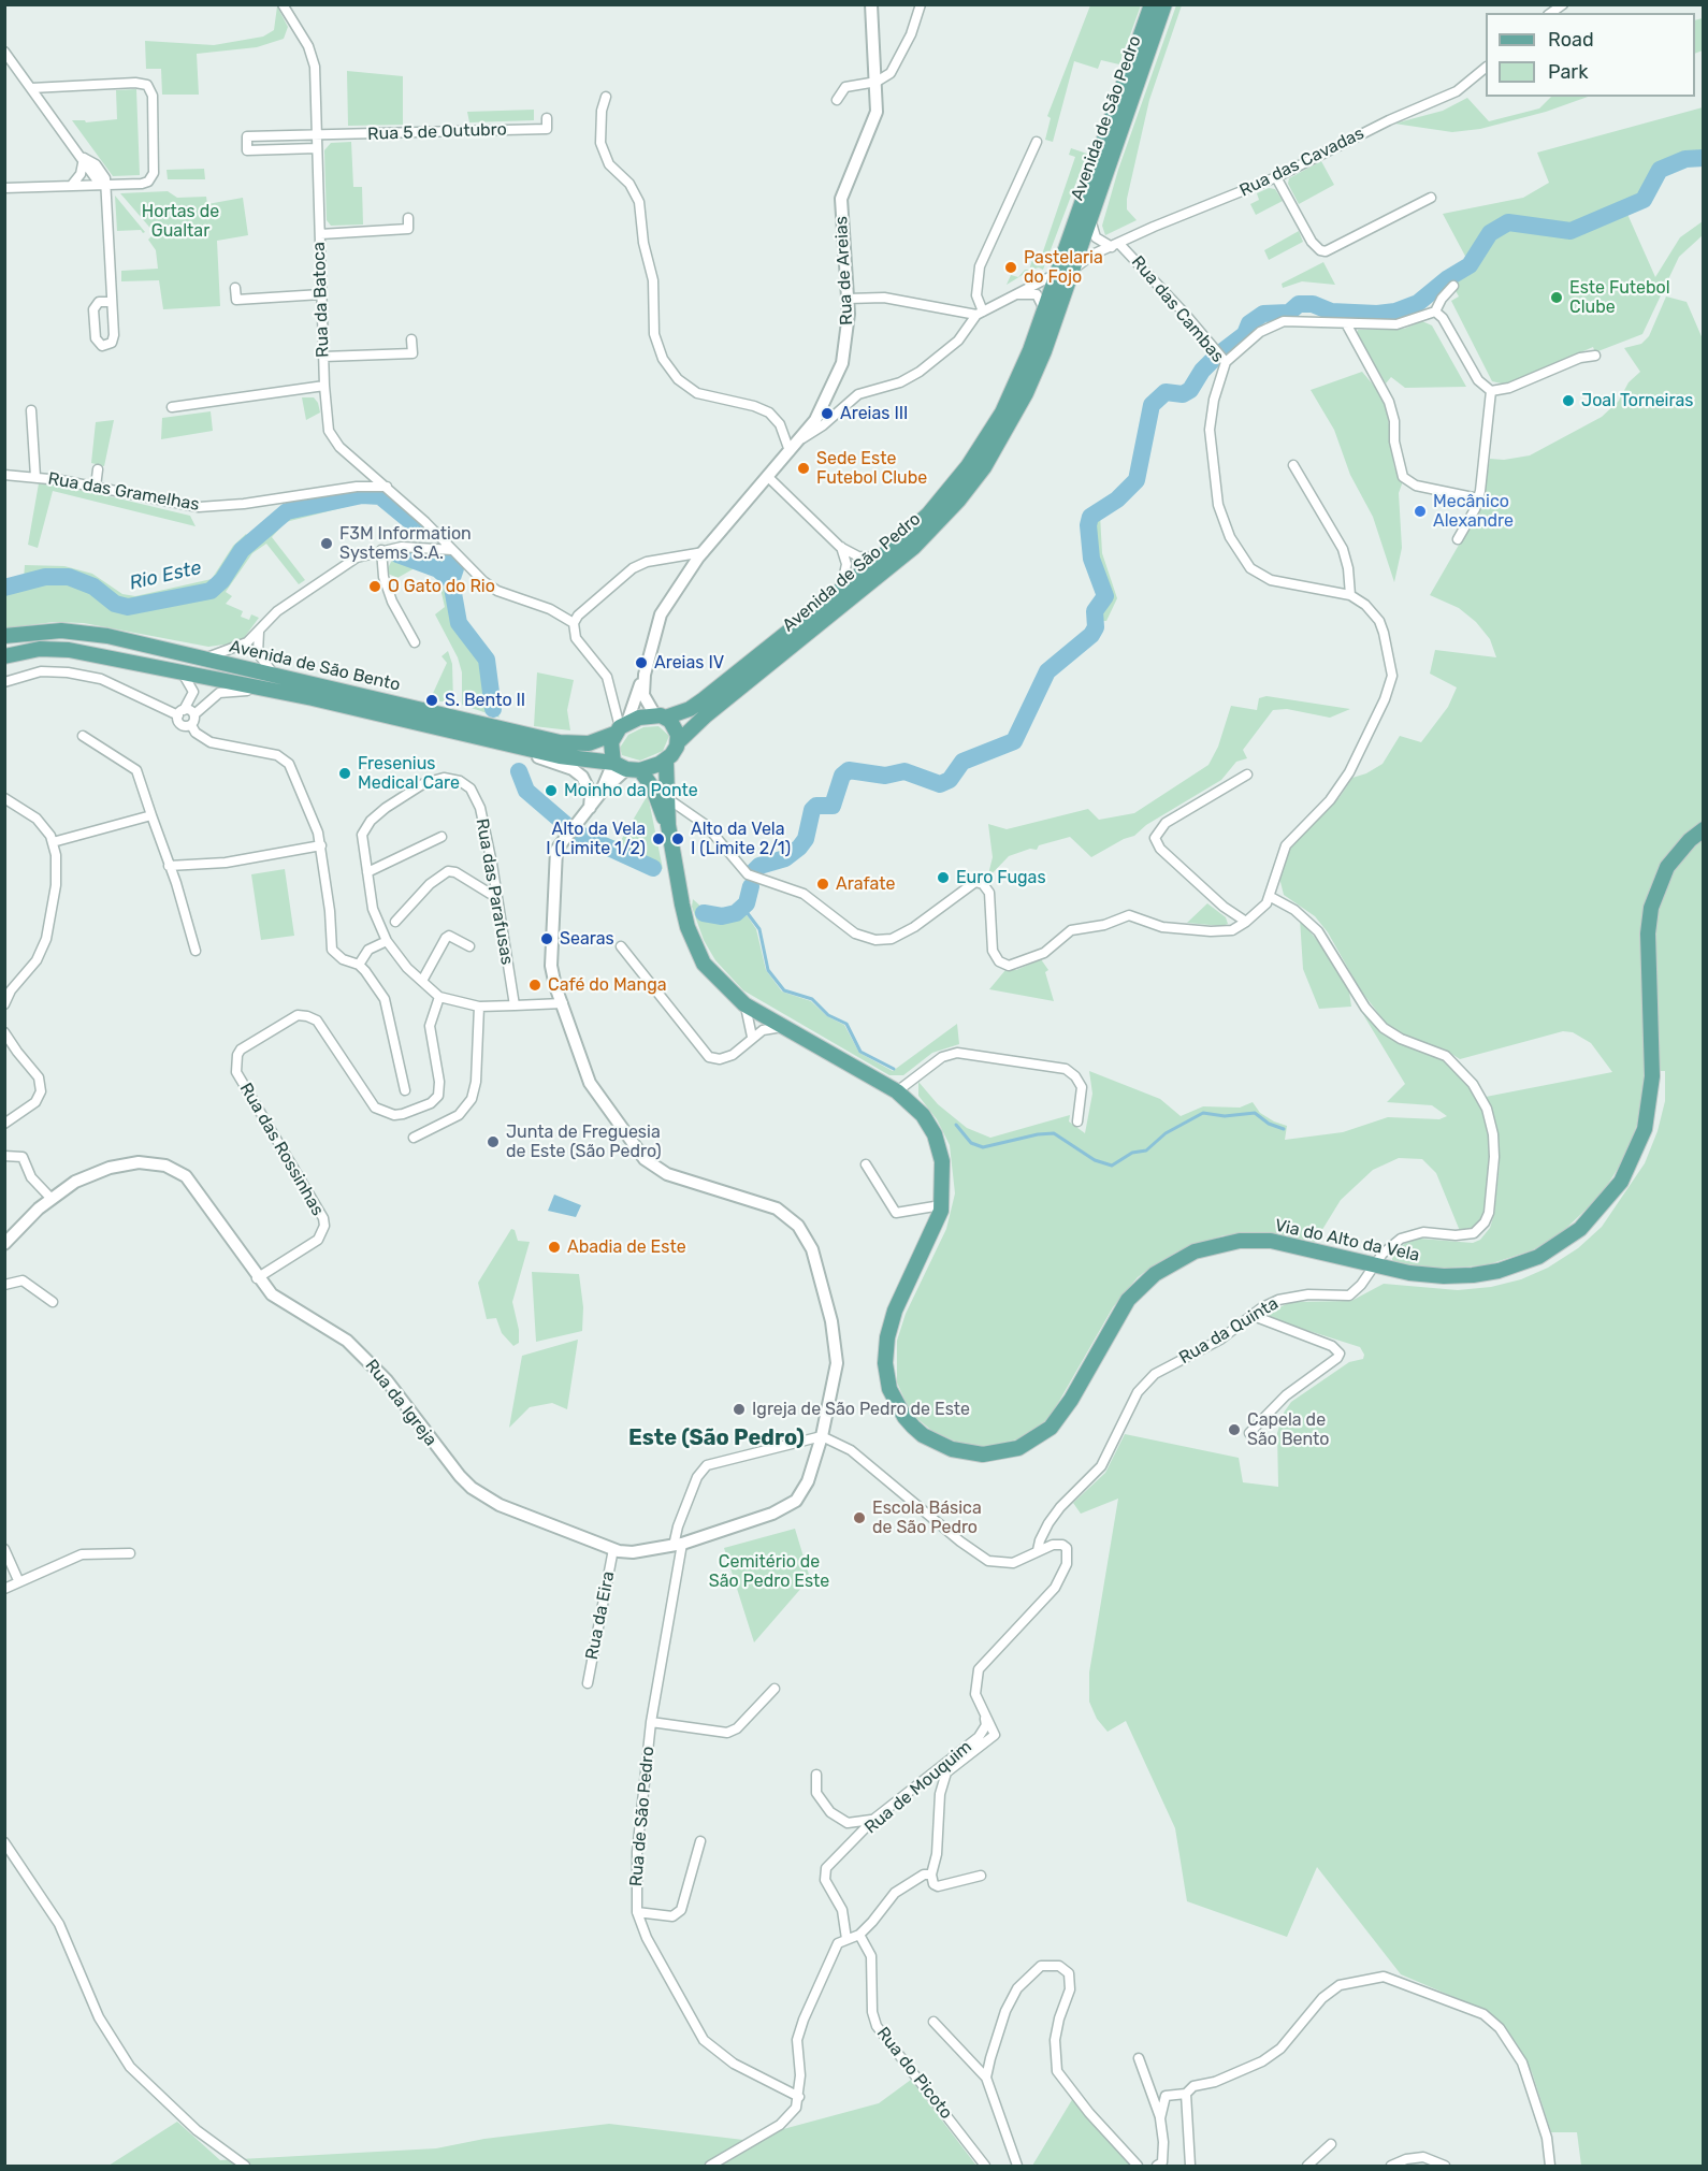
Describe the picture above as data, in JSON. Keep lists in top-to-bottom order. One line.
{"streets":{"main road":["Avenida de São Pedro","Avenida de São Bento","Via do Alto da Vela"],"street":["Rua 5 de Outubro","Rua das Cavadas","Rua de Areias","Rua da Batoca","Rua das Cambas","Rua das Gramelhas","Rua das Parafusas","Rua das Rossinhas","Rua da Quinta","Rua da Igreja","Rua da Eira","Rua de Mouquim","Rua de São Pedro","Rua do Picoto"]},"crossings":[["Avenida de São Pedro","Rua das Cavadas"],["Avenida de São Pedro","Rua de Areias"],["Avenida de São Pedro","Rua das Cambas"],["Avenida de São Pedro","Avenida de São Bento"],["Avenida de São Pedro","Rua da Igreja"],["Rua 5 de Outubro","Rua da Batoca"],["Rua das Cavadas","Rua das Cambas"],["Rua de Areias","Avenida de São Bento"],["Rua de Areias","Rua da Igreja"],["Rua da Batoca","Rua das Gramelhas"],["Rua das Cambas","Rua da Quinta"],["Avenida de São Bento","Rua da Igreja"],["Rua das Parafusas","Rua das Rossinhas"],["Rua das Rossinhas","Rua da Igreja"],["Via do Alto da Vela","Rua da Quinta"],["Rua da Igreja","Rua da Eira"],["Rua da Igreja","Rua de São Pedro"]],"districts":["Este (São Pedro)"],"water":["Rio Este"],"parks":["Hortas de Gualtar","Cemitério de São Pedro Este"],"places":["Pastelaria do Fojo","Este Futebol Clube","Joal Torneiras","Areias III","Sede Este Futebol Clube","Mecânico Alexandre","F3M Information Systems S.A.","O Gato do Rio","Areias IV","S. Bento II","Fresenius Medical Care","Moinho da Ponte","Alto da Vela I (Limite 1/2)","Alto da Vela I (Limite 2/1)","Euro Fugas","Arafate","Searas","Café do Manga","Junta de Freguesia de Este (São Pedro)","Abadia de Este","Igreja de São Pedro de Este","Capela de São Bento","Escola Básica de São Pedro"],"legend":["Road","Park"]}
